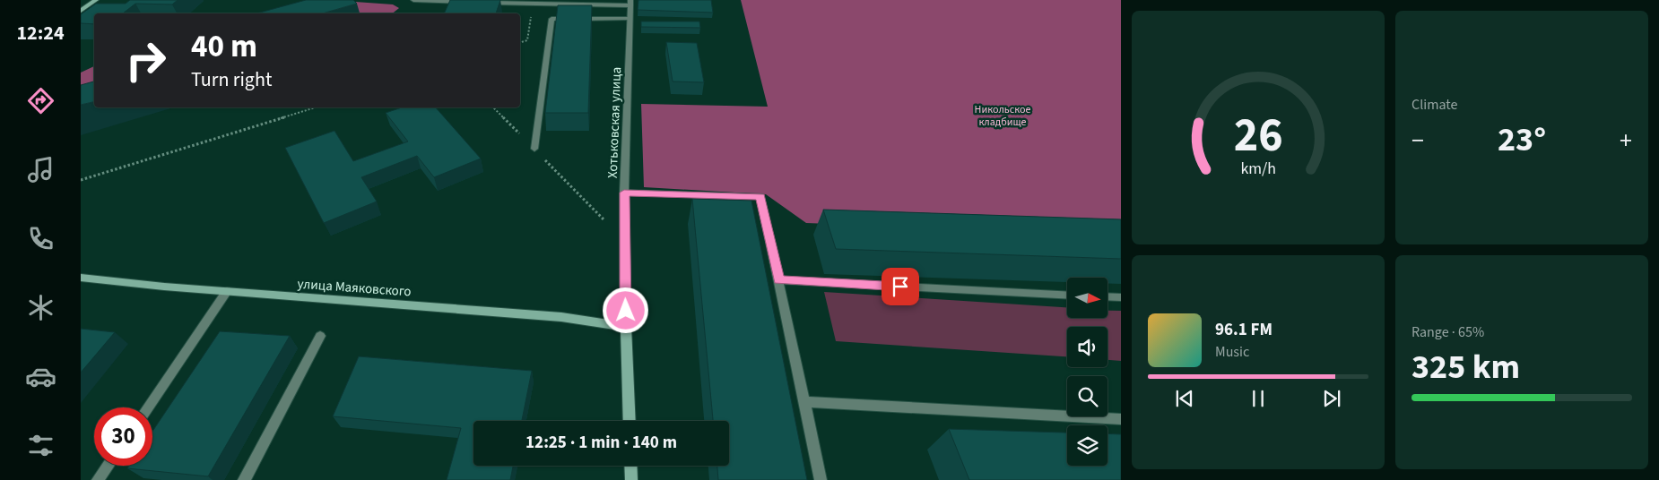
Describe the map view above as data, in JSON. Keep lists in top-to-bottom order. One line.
{"streets":{"main road":["улица Маяковского"],"street":["Хотьковская улица"]},"crossings":[["Хотьковская улица","улица Маяковского"]],"parks":["Никольское кладбище"],"north":"right","page":{"tabs":"12:24","tile":["Climate",["Range · 65%","325 km"]],"turn":["40 m","Turn right"],"heat":["−","23°","+"],"song":["96.1 FM","Music"],"limit":"30","trip":"12:25 · 1 min · 140 m","gauge":["26","km/h"]}}
